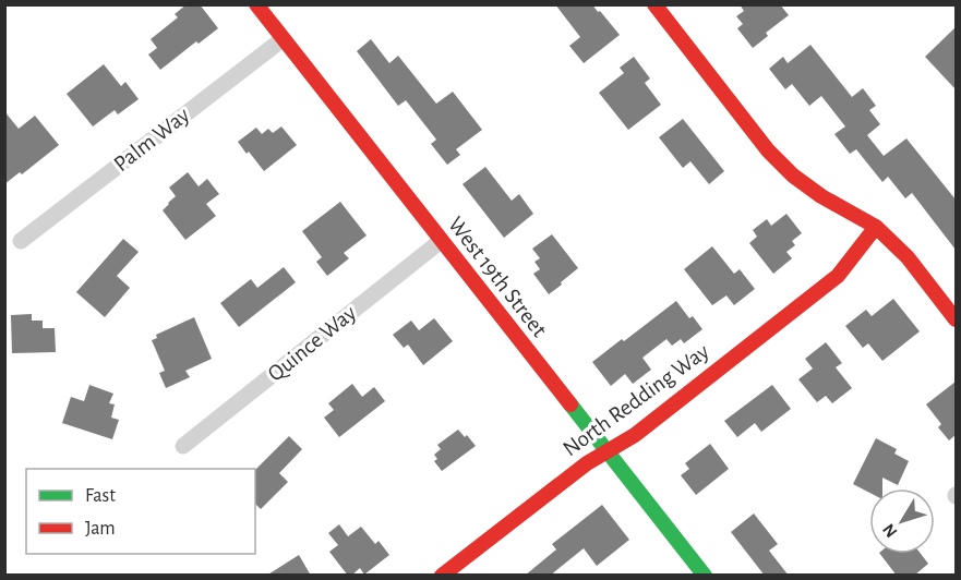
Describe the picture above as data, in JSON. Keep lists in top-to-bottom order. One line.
{"streets":{"street":["Palm Way","West 19th Street","Quince Way","North Redding Way"]},"crossings":[["Palm Way","West 19th Street"],["West 19th Street","Quince Way"],["West 19th Street","North Redding Way"]],"legend":["Fast","Jam"],"north":"bottom left"}
